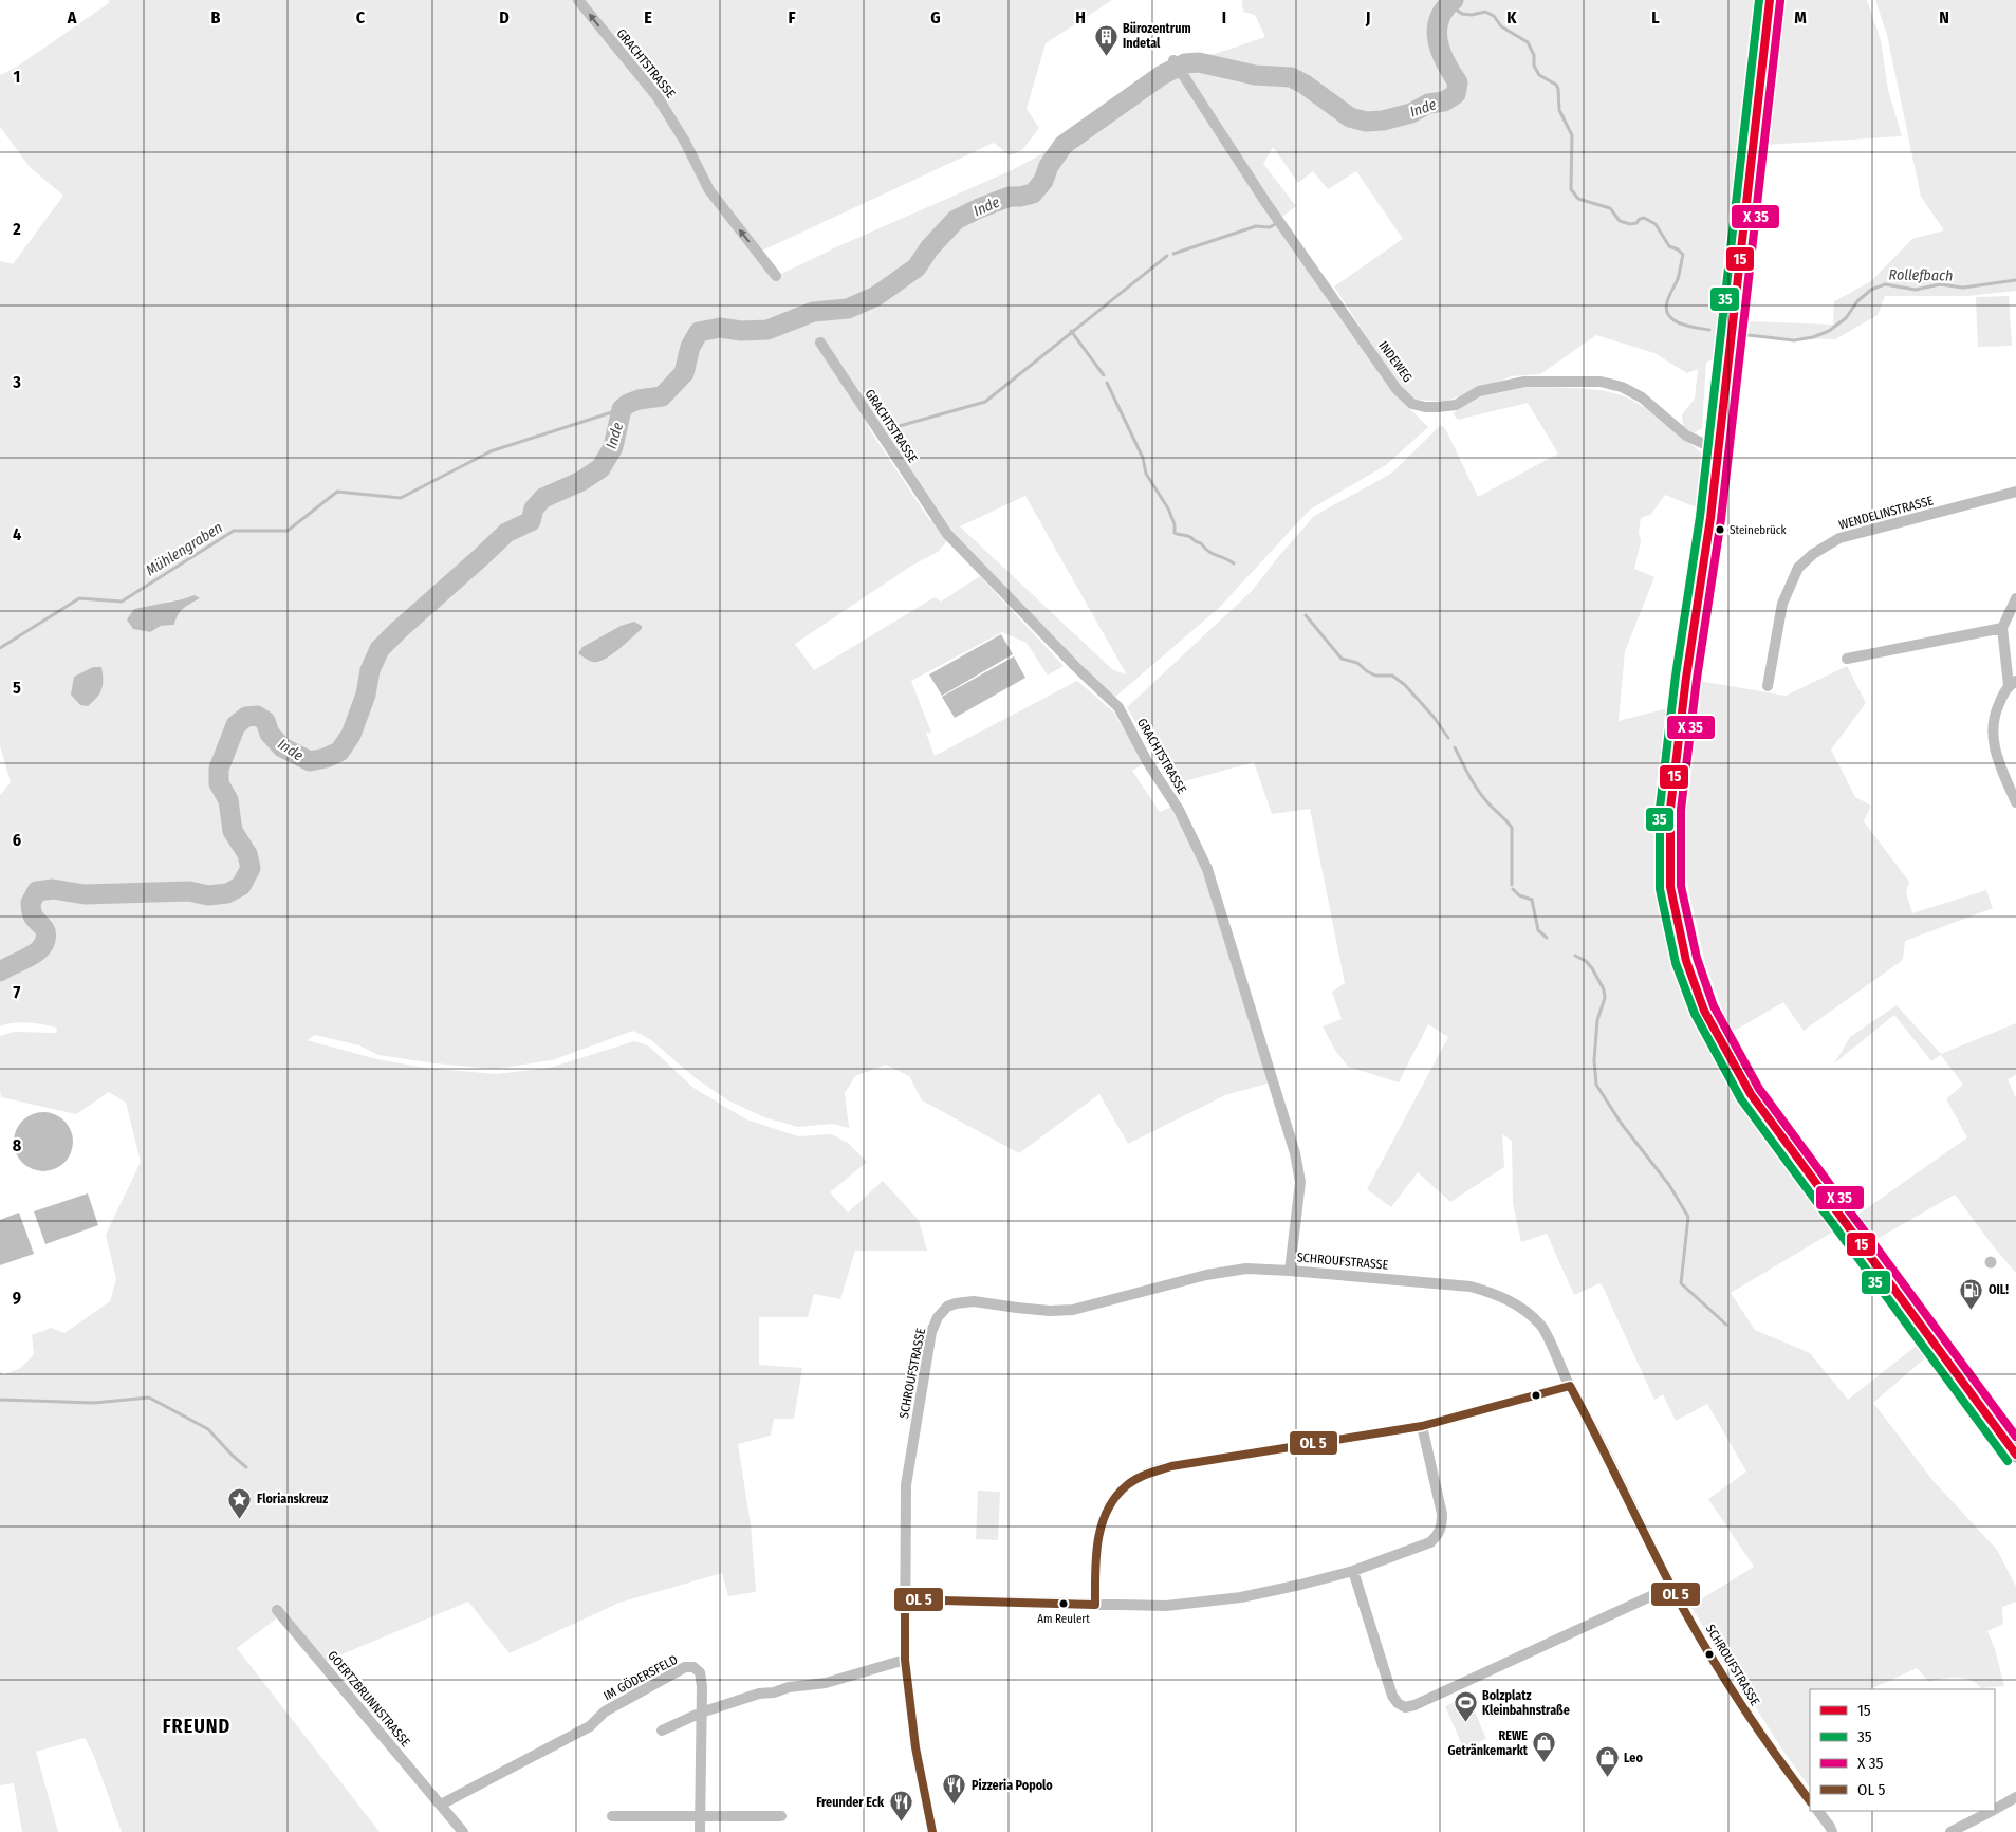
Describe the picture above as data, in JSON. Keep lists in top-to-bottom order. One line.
{"streets":{"street":["GRACHTSTRASSE","INDEWEG","WENDELINSTRASSE","SCHROUFSTRASSE","IM GÖDERSFELD","GOERTZBRUNNSTRASSE"]},"crossings":[["GRACHTSTRASSE","SCHROUFSTRASSE"],["IM GÖDERSFELD","GOERTZBRUNNSTRASSE"]],"districts":["FREUND"],"water":["Inde","Rollefbach","Mühlengraben"],"places":{"building":["Bürozentrum Indetal"],"other":["Steinebrück","Am Reulert"],"fuel station":["OIL!"],"place":["Florianskreuz"],"sports":["Bolzplatz Kleinbahnstraße"],"shop":["REWE Getränkemarkt","Leo"],"restaurant":["Pizzeria Popolo","Freunder Eck"]},"lines":["transit line 15","transit line 35"],"legend":["15","35","X 35","OL 5"],"grid":{"columns":["A","B","C","D","E","F","G","H","I","J","K","L","M","N"],"rows":["1","2","3","4","5","6","7","8","9"]}}
